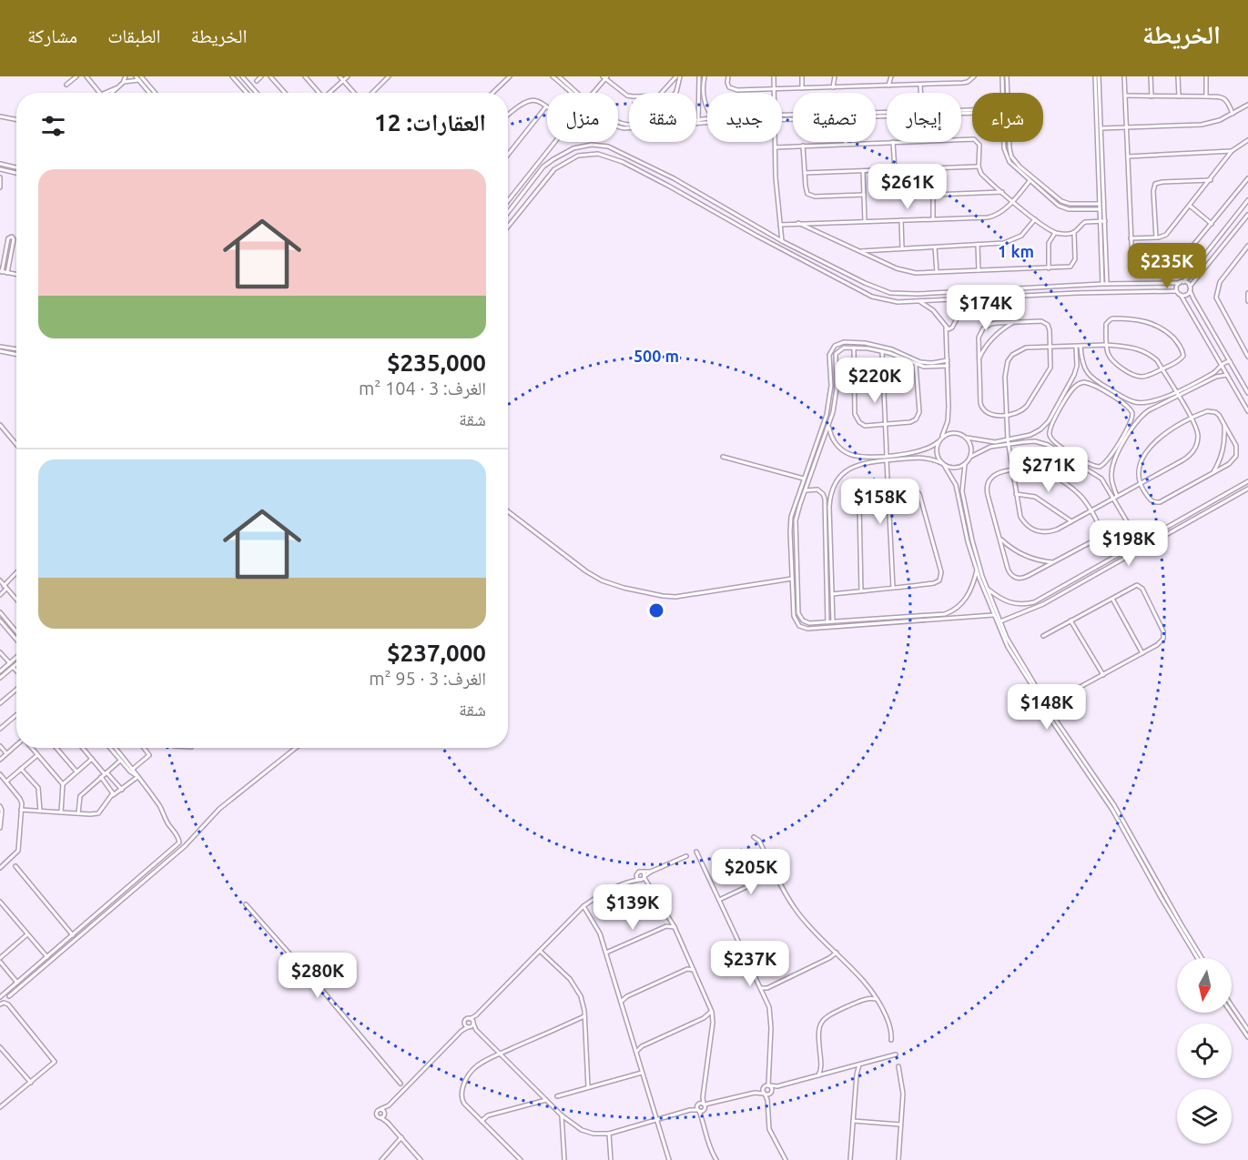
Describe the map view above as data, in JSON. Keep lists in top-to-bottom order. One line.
{"north":"bottom","page":{"header":"الخريطة","nav":["الخريطة","الطبقات","مشاركة"],"chip":["شراء","إيجار","تصفية","جديد","شقة","منزل"],"heading":"العقارات: 12","list":[{"name":"$235,000","note":"الغرف: 3 · 104 m² · شقة"},{"name":"$237,000","note":"الغرف: 3 · 95 m² · شقة"}],"price":["$261K","$235K","$174K","$220K","$271K","$158K","$198K","$148K","$205K","$139K","$237K","$280K"]},"rings":["1 km","500 m"]}
